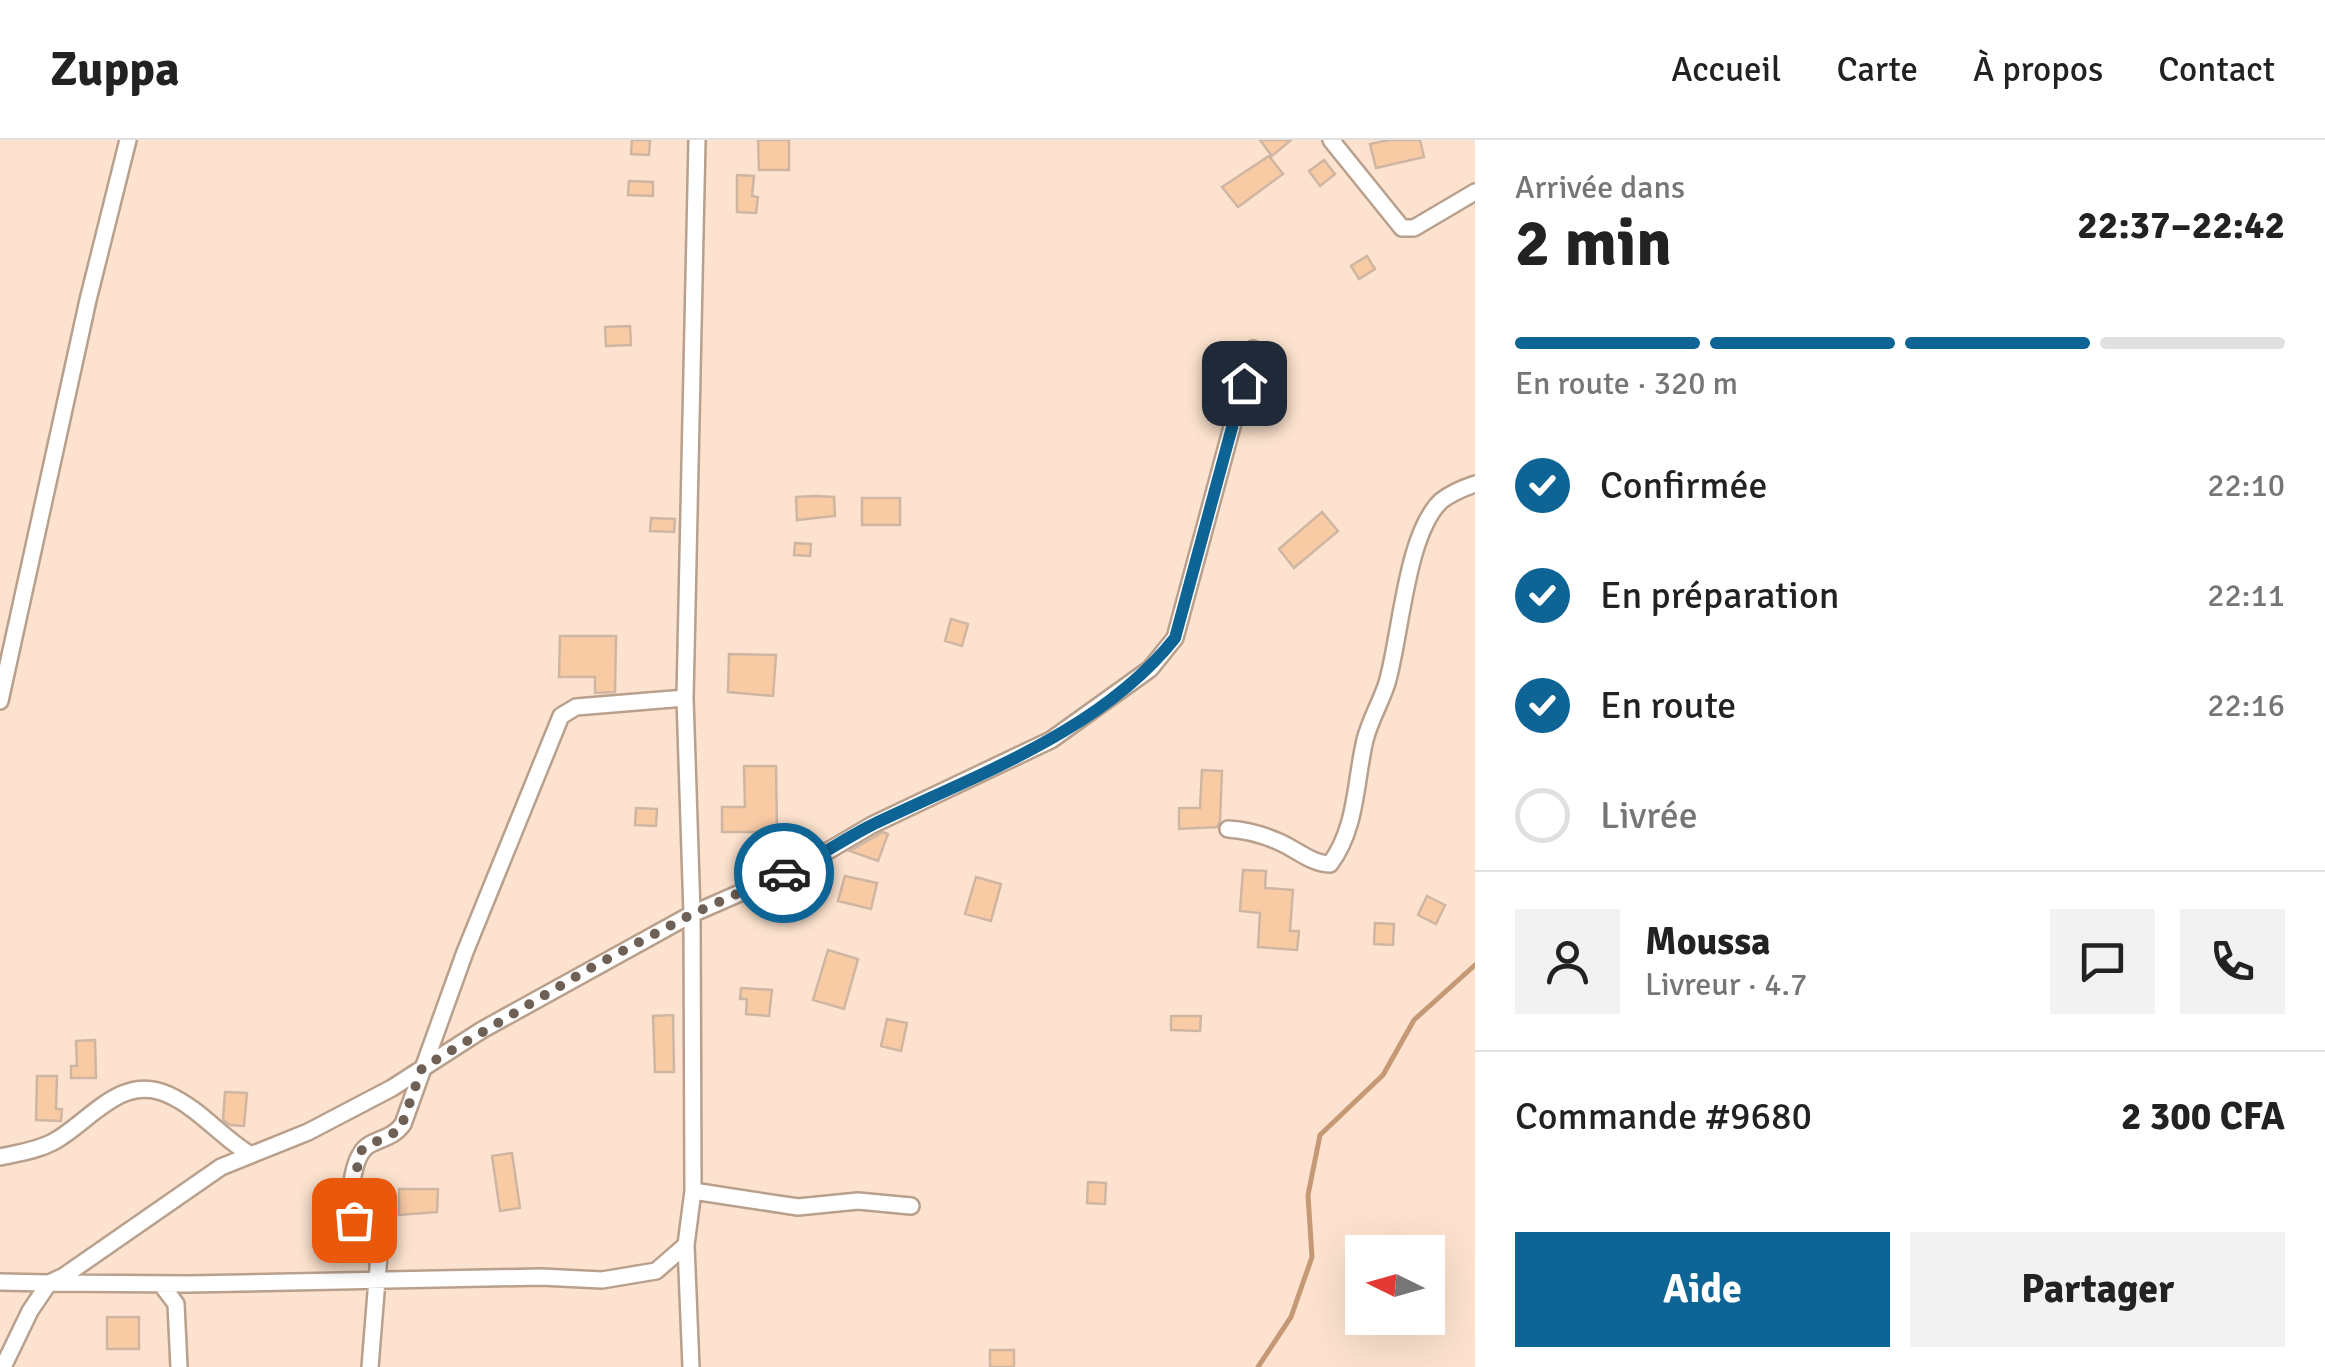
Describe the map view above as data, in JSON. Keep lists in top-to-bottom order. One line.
{"north":"left","page":{"header":"Zuppa","nav":["Accueil","Carte","À propos","Contact"],"heading":["2 min","Arrivée dans","22:37–22:42"],"panel":["Moussa","Livreur · 4.7","Commande #9680","2 300 CFA"],"bar":"En route · 320 m","list":[["Confirmée","22:10"],["En préparation","22:11"],["En route","22:16"],"Livrée"],"buttons":["Aide","Partager"]}}
